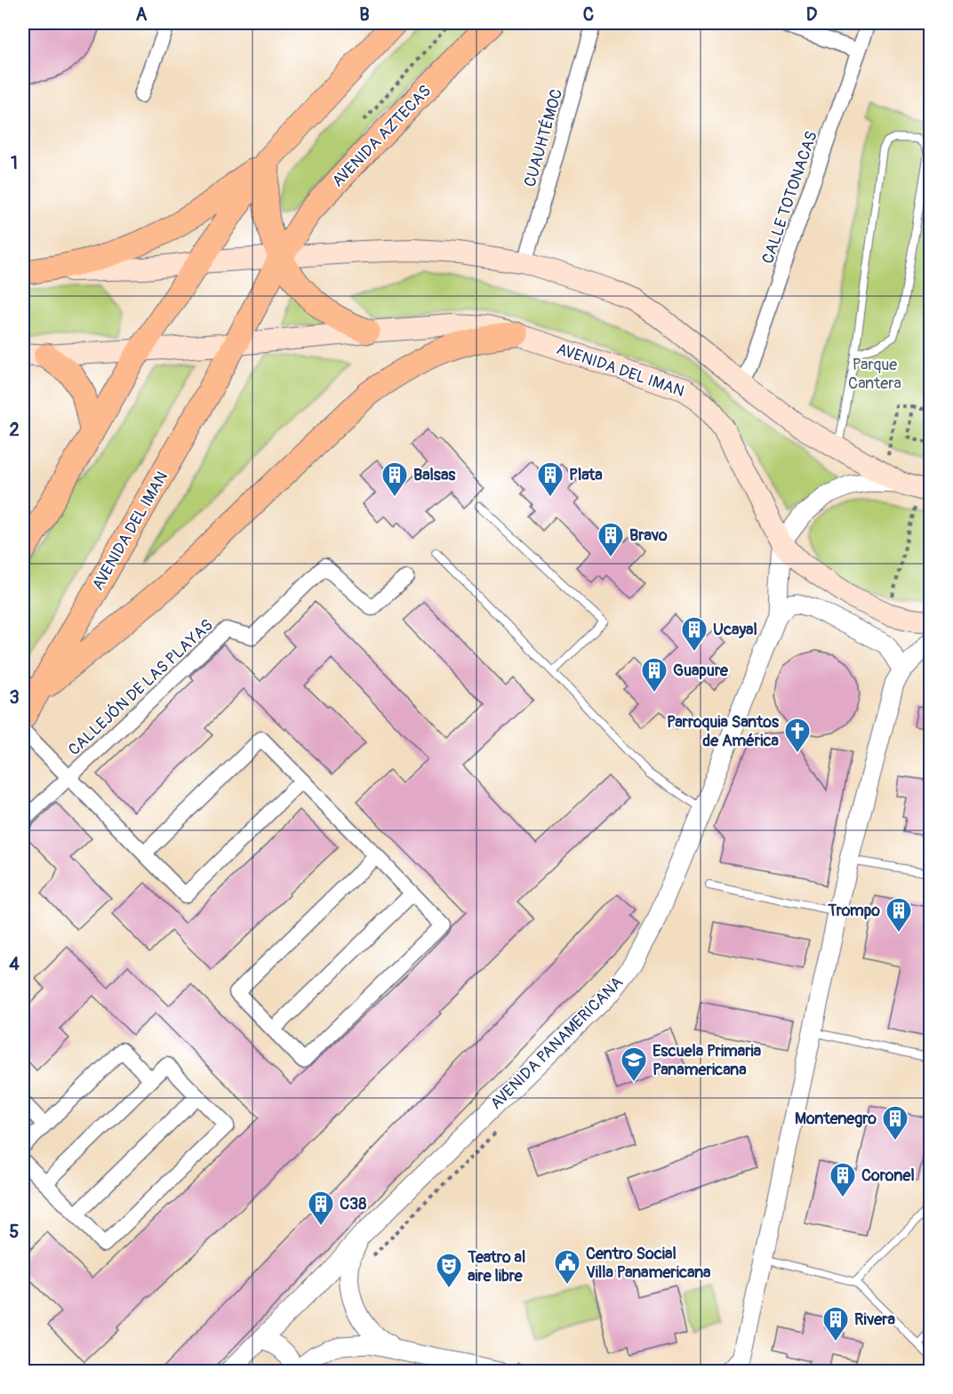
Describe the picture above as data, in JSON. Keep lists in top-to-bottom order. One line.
{"streets":{"main road":["AVENIDA AZTECAS","AVENIDA DEL IMAN"],"street":["CUAUHTÉMOC","CALLE TOTONACAS","CALLEJÓN DE LAS PLAYAS","AVENIDA PANAMERICANA"]},"crossings":[["AVENIDA AZTECAS","AVENIDA DEL IMAN"],["AVENIDA DEL IMAN","AVENIDA PANAMERICANA"]],"parks":["Parque Cantera"],"places":{"building":["Balsas","Plata","Bravo","Ucayal","Guapure","Trompo","Montenegro","Coronel","C38","Rivera"],"church":["Parroquia Santos de América"],"school or university":["Escuela Primaria Panamericana"],"public building":["Centro Social Villa Panamericana"],"theatre":["Teatro al aire libre"]},"grid":{"columns":["A","B","C","D"],"rows":["1","2","3","4","5"]}}
